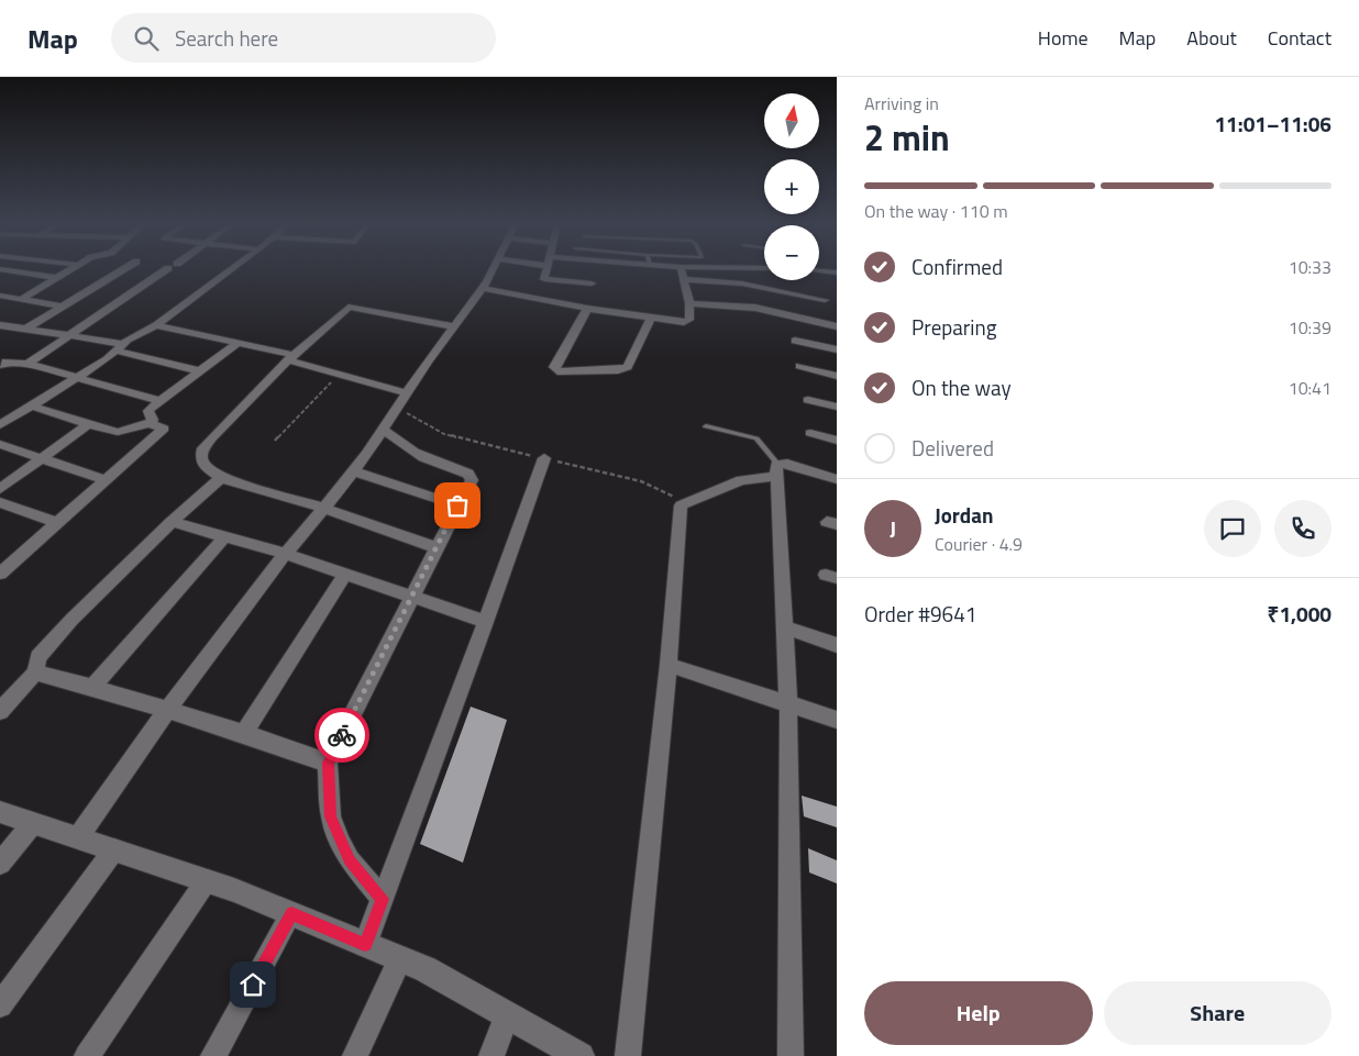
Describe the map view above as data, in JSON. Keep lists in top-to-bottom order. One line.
{"north":"top","page":{"header":"Map","search":"Search here","nav":["Home","Map","About","Contact"],"heading":["2 min","Arriving in","11:01–11:06"],"panel":["Jordan","Courier · 4.9","Order #9641","₹1,000"],"map_buttons":["+","−"],"bar":"On the way · 110 m","list":[["Confirmed","10:33"],["Preparing","10:39"],["On the way","10:41"],"Delivered"],"round":"J","buttons":["Help","Share"]}}
